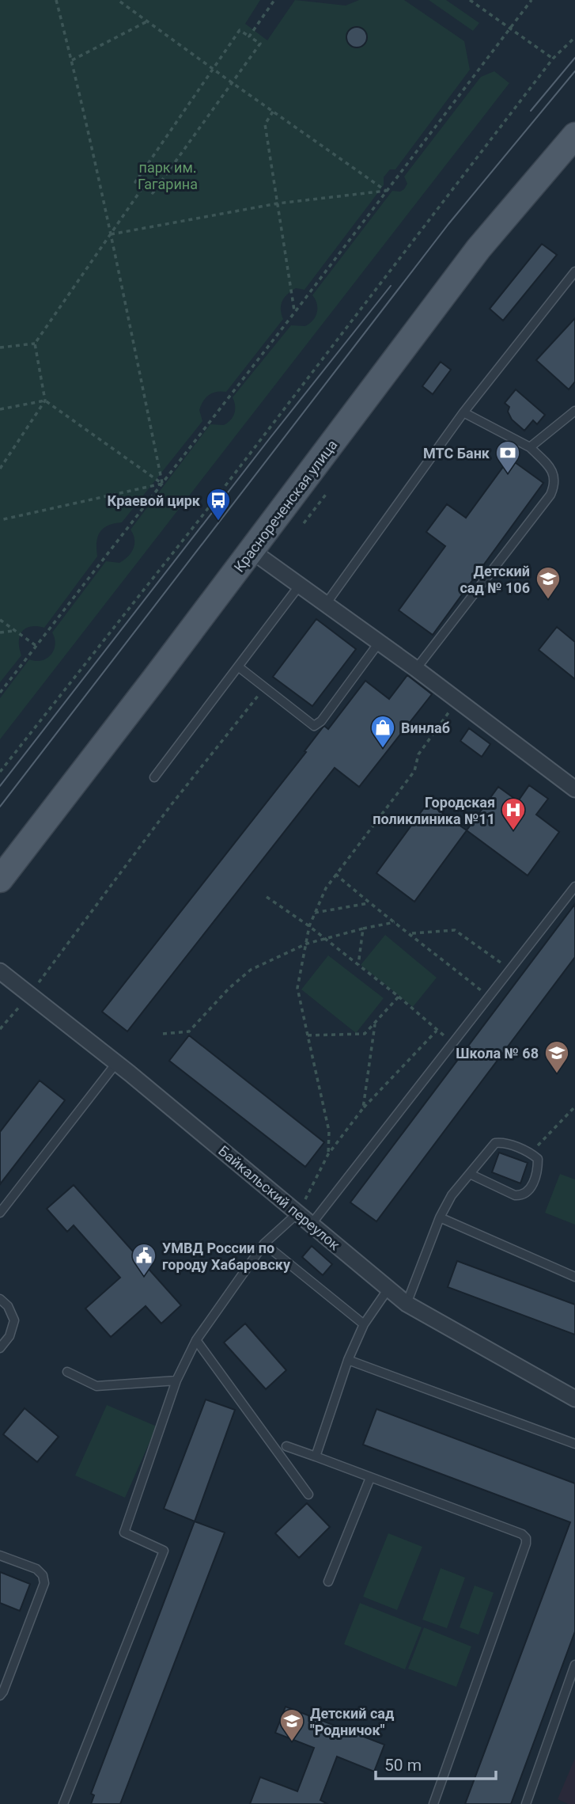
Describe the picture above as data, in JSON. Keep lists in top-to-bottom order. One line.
{"streets":{"main road":["Краснореченская улица"],"street":["Байкальский переулок"]},"parks":["парк им. Гагарина"],"places":{"bank":["МТС Банк"],"bus stop":["Краевой цирк"],"school or university":["Детский сад № 106","Школа № 68","Детский сад \"Родничок\""],"shop":["Винлаб"],"hospital":["Городская поликлиника №11"],"public building":["УМВД России по городу Хабаровску"]},"scale_bar":"50 m"}
